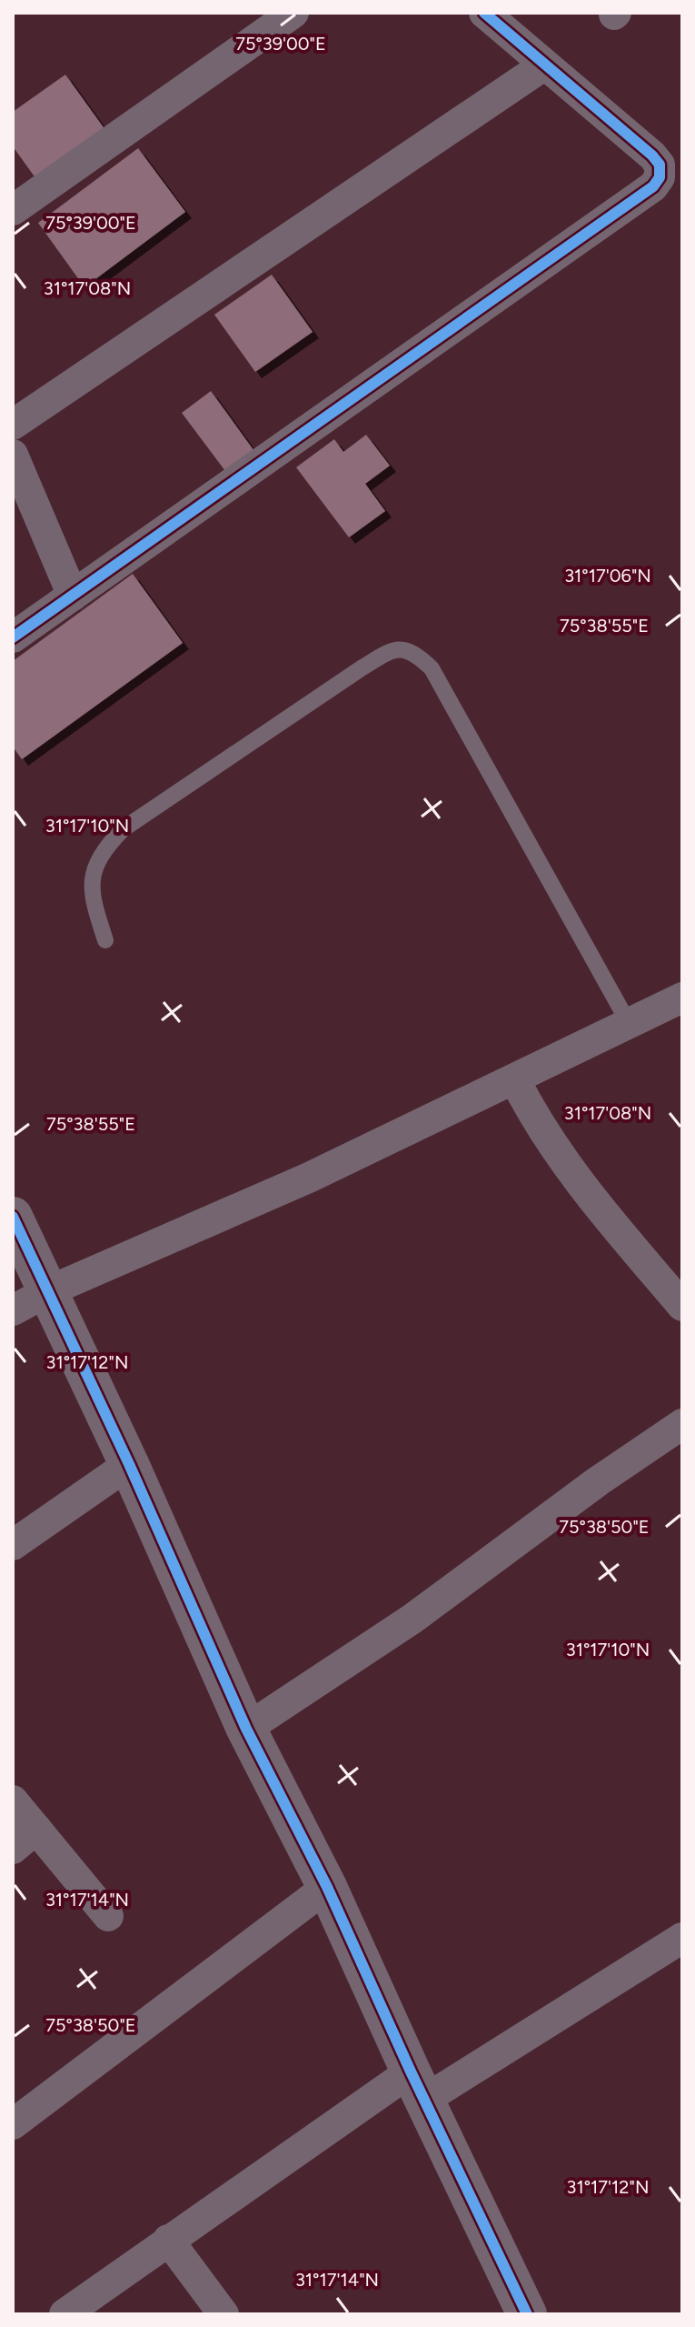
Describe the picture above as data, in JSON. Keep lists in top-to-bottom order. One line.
{"coordinates":["75°39'00\"E","31°17'08\"N","31°17'06\"N","75°38'55\"E","31°17'10\"N","31°17'12\"N","75°38'50\"E","31°17'14\"N"]}
